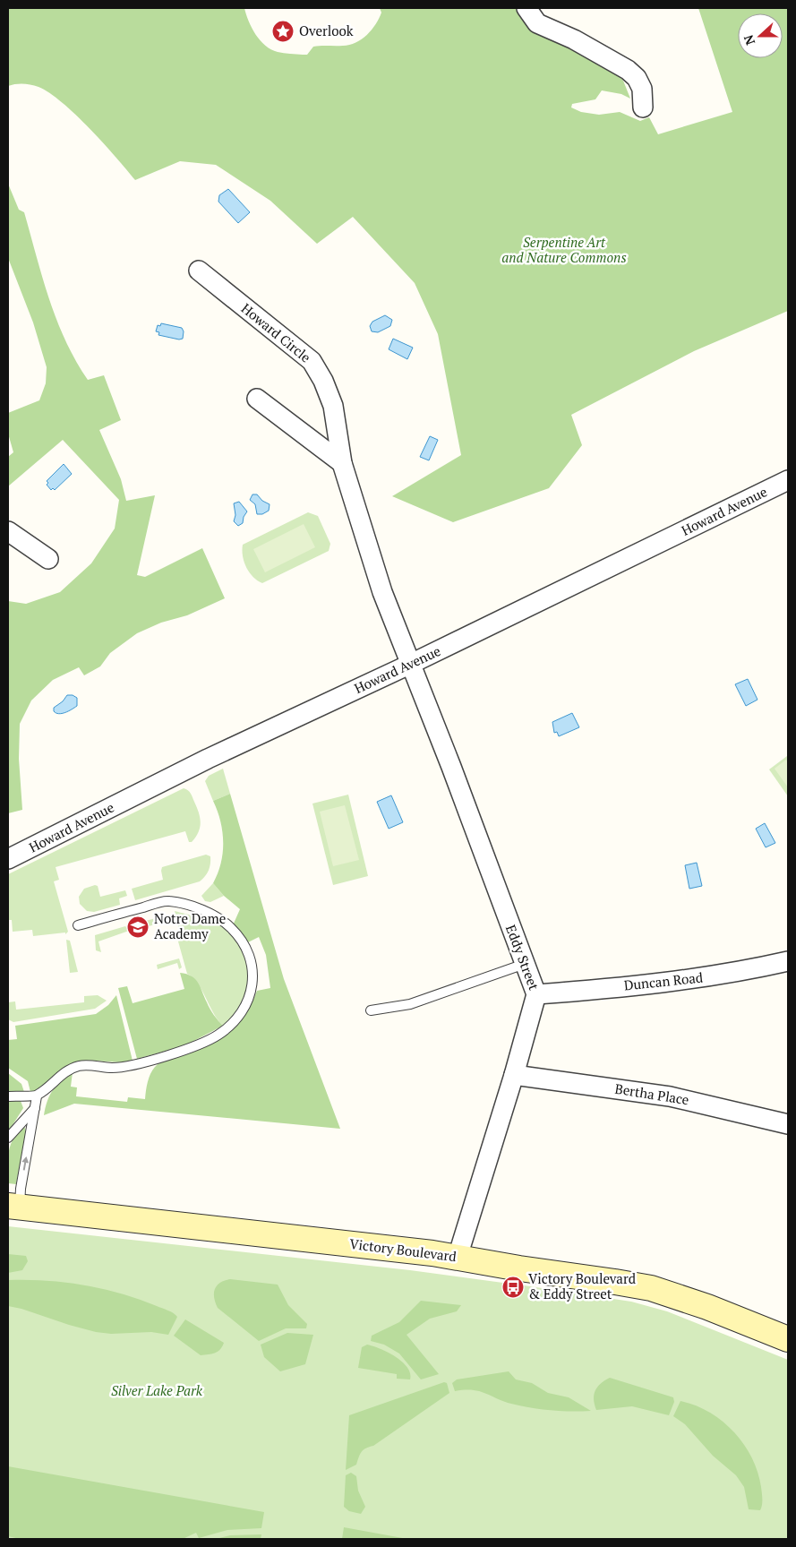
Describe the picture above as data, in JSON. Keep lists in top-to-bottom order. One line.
{"streets":{"main road":["Victory Boulevard"],"street":["Howard Circle","Howard Avenue","Eddy Street","Duncan Road","Bertha Place"]},"crossings":[["Howard Circle","Howard Avenue"],["Howard Circle","Eddy Street"],["Howard Avenue","Eddy Street"],["Eddy Street","Duncan Road"],["Eddy Street","Bertha Place"],["Eddy Street","Victory Boulevard"]],"parks":["Serpentine Art and Nature Commons","Silver Lake Park"],"places":{"place":["Overlook"],"school or university":["Notre Dame Academy"],"bus stop":["Victory Boulevard & Eddy Street"]},"north":"left"}
